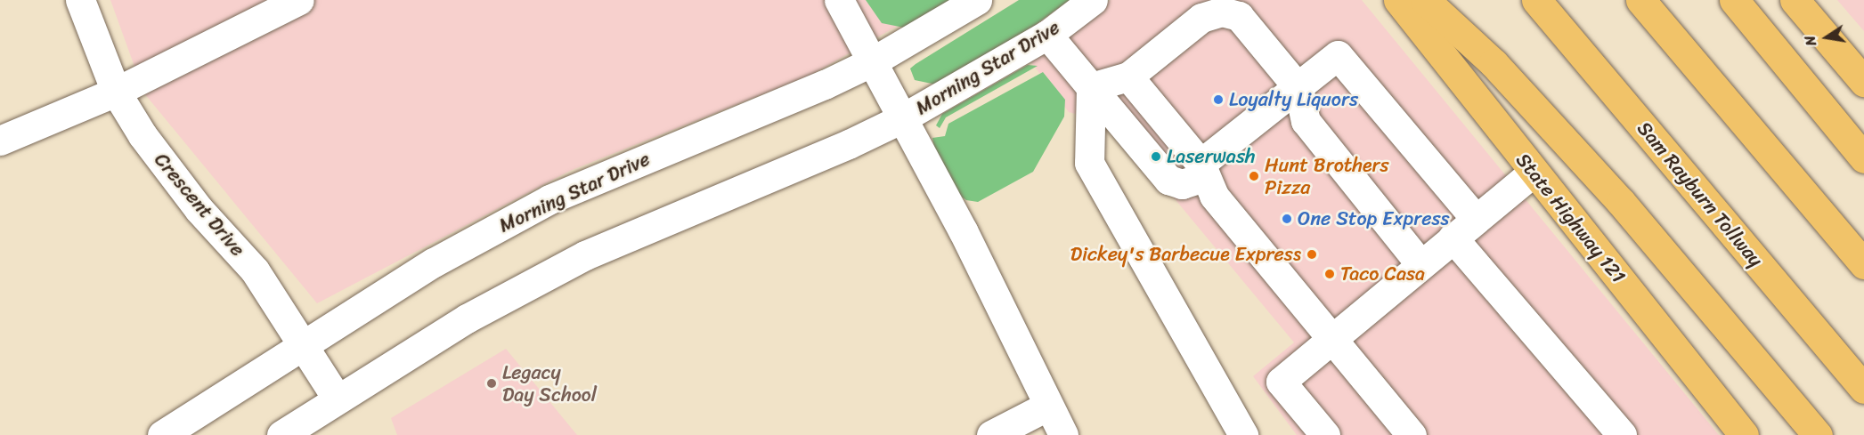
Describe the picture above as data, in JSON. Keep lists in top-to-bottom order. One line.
{"streets":{"main road":["Sam Rayburn Tollway","State Highway 121"],"street":["Morning Star Drive","Crescent Drive"]},"crossings":[["Morning Star Drive","Crescent Drive"]],"places":["Loyalty Liquors","Laserwash","Hunt Brothers Pizza","One Stop Express","Dickey's Barbecue Express","Taco Casa","Legacy Day School"],"north":"left"}
